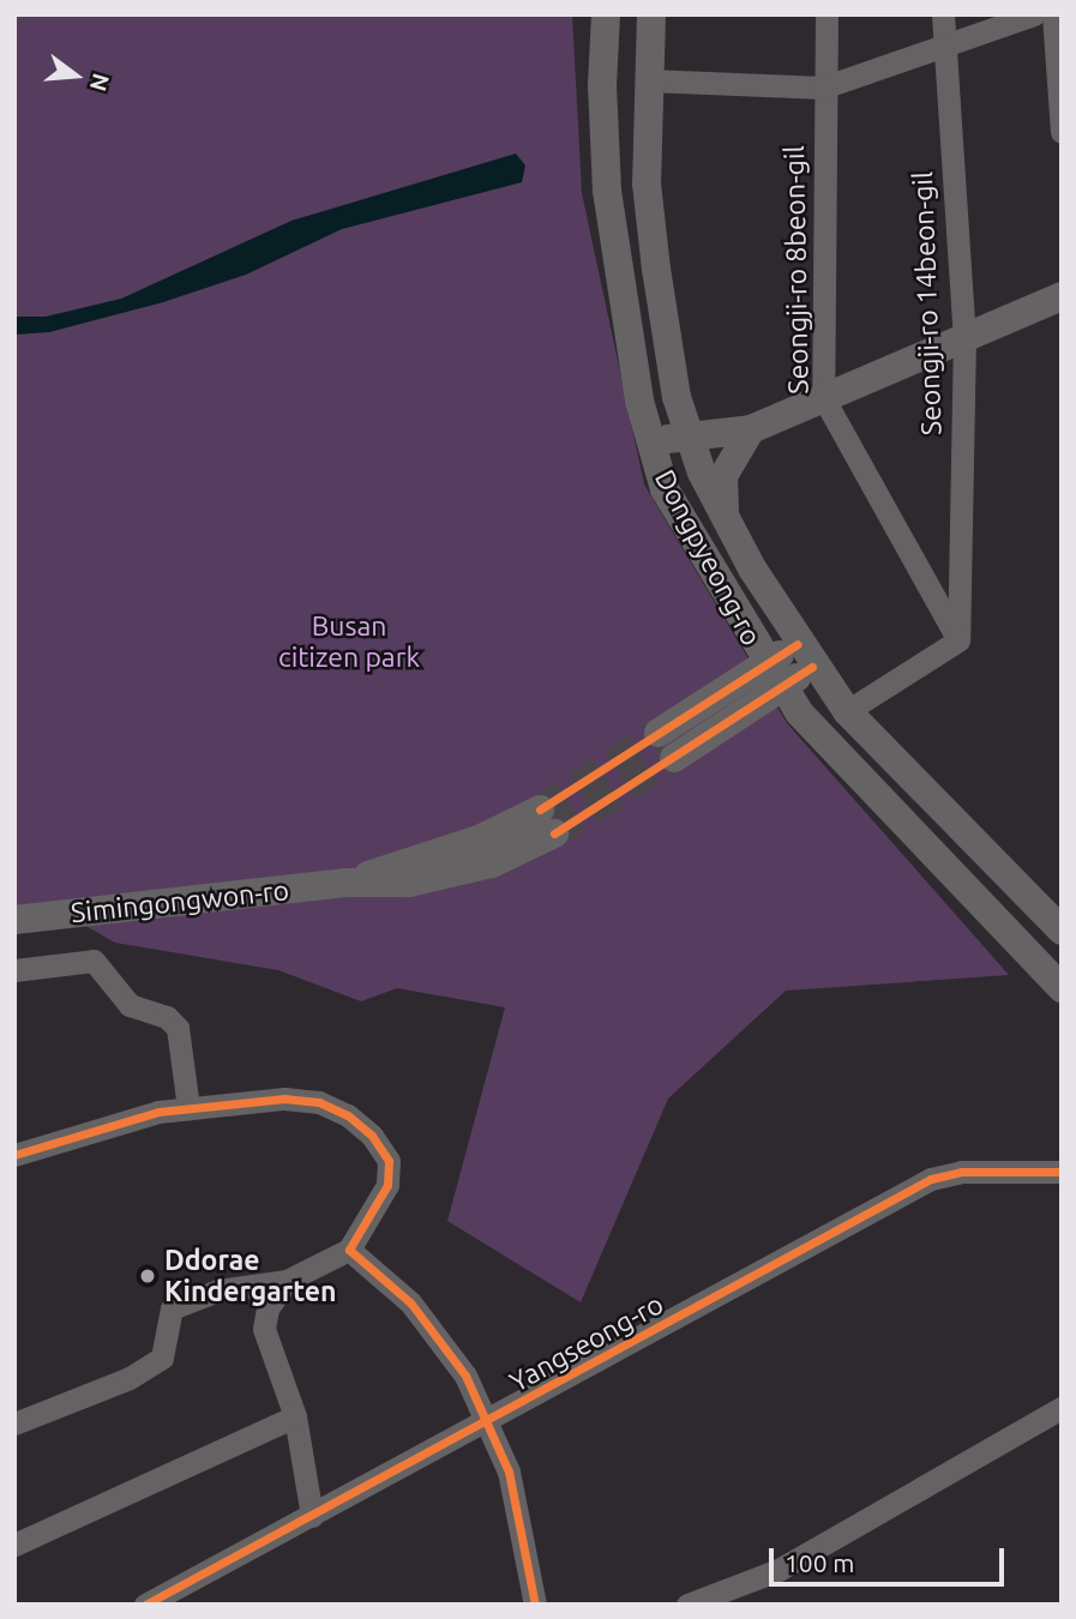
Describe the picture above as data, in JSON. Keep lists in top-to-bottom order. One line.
{"streets":{"main road":["Dongpyeong-ro","Simingongwon-ro"],"street":["Seongji-ro 8beon-gil","Seongji-ro 14beon-gil","Yangseong-ro"]},"crossings":[["Seongji-ro 8beon-gil","Seongji-ro 14beon-gil"]],"parks":["Busan citizen park"],"places":["Ddorae Kindergarten"],"scale_bar":"100 m","north":"right"}
